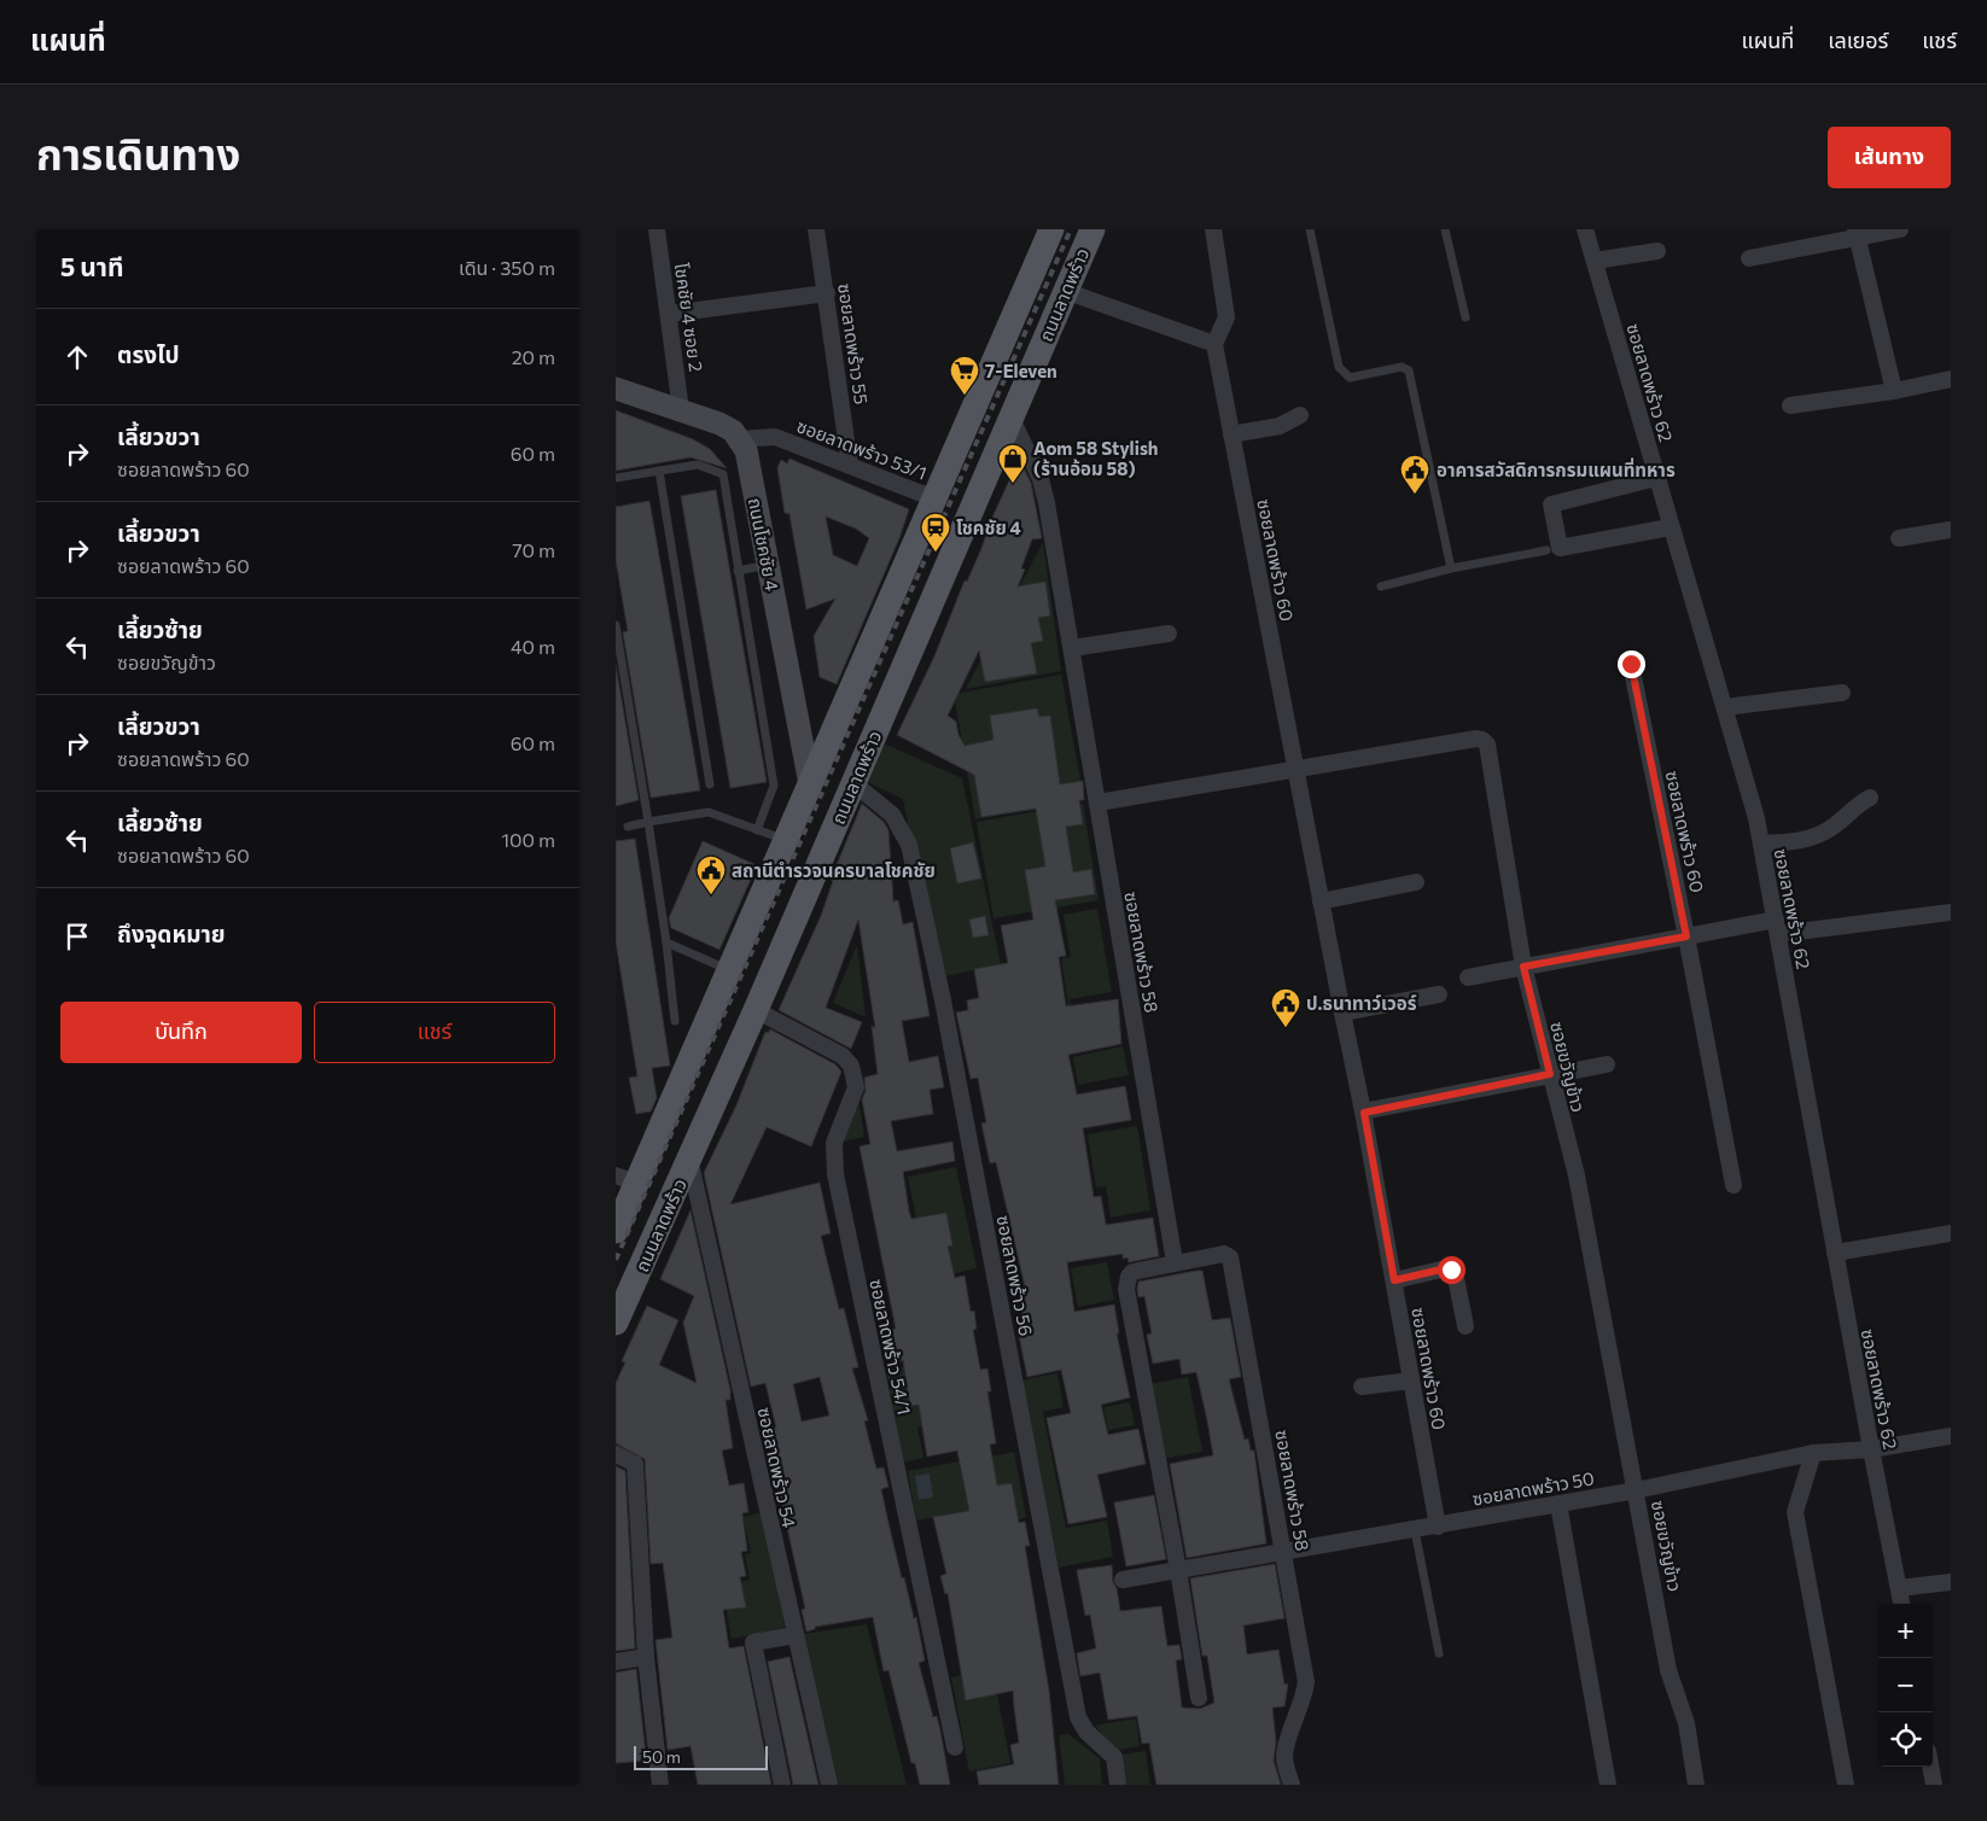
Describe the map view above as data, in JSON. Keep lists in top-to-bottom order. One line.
{"streets":{"main road":["ถนนลาดพร้าว","ถนนโชคชัย 4"],"street":["โชคชัย 4 ซอย 2","ซอยลาดพร้าว 55","ซอยลาดพร้าว 62","ซอยลาดพร้าว 53/1","ซอยลาดพร้าว 60","ซอยลาดพร้าว 58","ซอยขวัญข้าว","ซอยลาดพร้าว 56","ซอยลาดพร้าว 54/1","ซอยลาดพร้าว 54","ซอยลาดพร้าว 50"]},"crossings":[["ถนนลาดพร้าว","ซอยลาดพร้าว 53/1"],["ถนนลาดพร้าว","ถนนโชคชัย 4"],["ถนนลาดพร้าว","ซอยลาดพร้าว 58"],["ถนนลาดพร้าว","ซอยลาดพร้าว 56"],["ถนนลาดพร้าว","ซอยลาดพร้าว 54/1"],["ถนนลาดพร้าว","ซอยลาดพร้าว 54"],["ซอยลาดพร้าว 55","ซอยลาดพร้าว 53/1"],["ซอยลาดพร้าว 62","ซอยลาดพร้าว 50"],["ซอยลาดพร้าว 53/1","ถนนโชคชัย 4"],["ซอยลาดพร้าว 60","ซอยขวัญข้าว"],["ซอยลาดพร้าว 60","ซอยลาดพร้าว 50"],["ซอยลาดพร้าว 58","ซอยขวัญข้าว"],["ซอยลาดพร้าว 58","ซอยลาดพร้าว 50"],["ซอยขวัญข้าว","ซอยลาดพร้าว 50"]],"places":{"supermarket":["7-Eleven"],"shop":["Aom 58 Stylish (ร้านอ้อม 58)"],"public building":["อาคารสวัสดิการกรมแผนที่ทหาร","สถานีตำรวจนครบาลโชคชัย","ป.ธนาทาว์เวอร์"],"station":["โชคชัย 4"]},"scale_bar":"50 m","page":{"header":"แผนที่","nav":["แผนที่","เลเยอร์","แชร์"],"title":"การเดินทาง","buttons":["เส้นทาง",["บันทึก","แชร์"]],"heading":["5 นาที","เดิน · 350 m"],"list":[["ตรงไป","20 m"],["เลี้ยวขวา","ซอยลาดพร้าว 60","60 m"],["เลี้ยวขวา","ซอยลาดพร้าว 60","70 m"],["เลี้ยวซ้าย","ซอยขวัญข้าว","40 m"],["เลี้ยวขวา","ซอยลาดพร้าว 60","60 m"],["เลี้ยวซ้าย","ซอยลาดพร้าว 60","100 m"],"ถึงจุดหมาย"],"map_buttons":["+","−"],"scale":"50 m"}}
